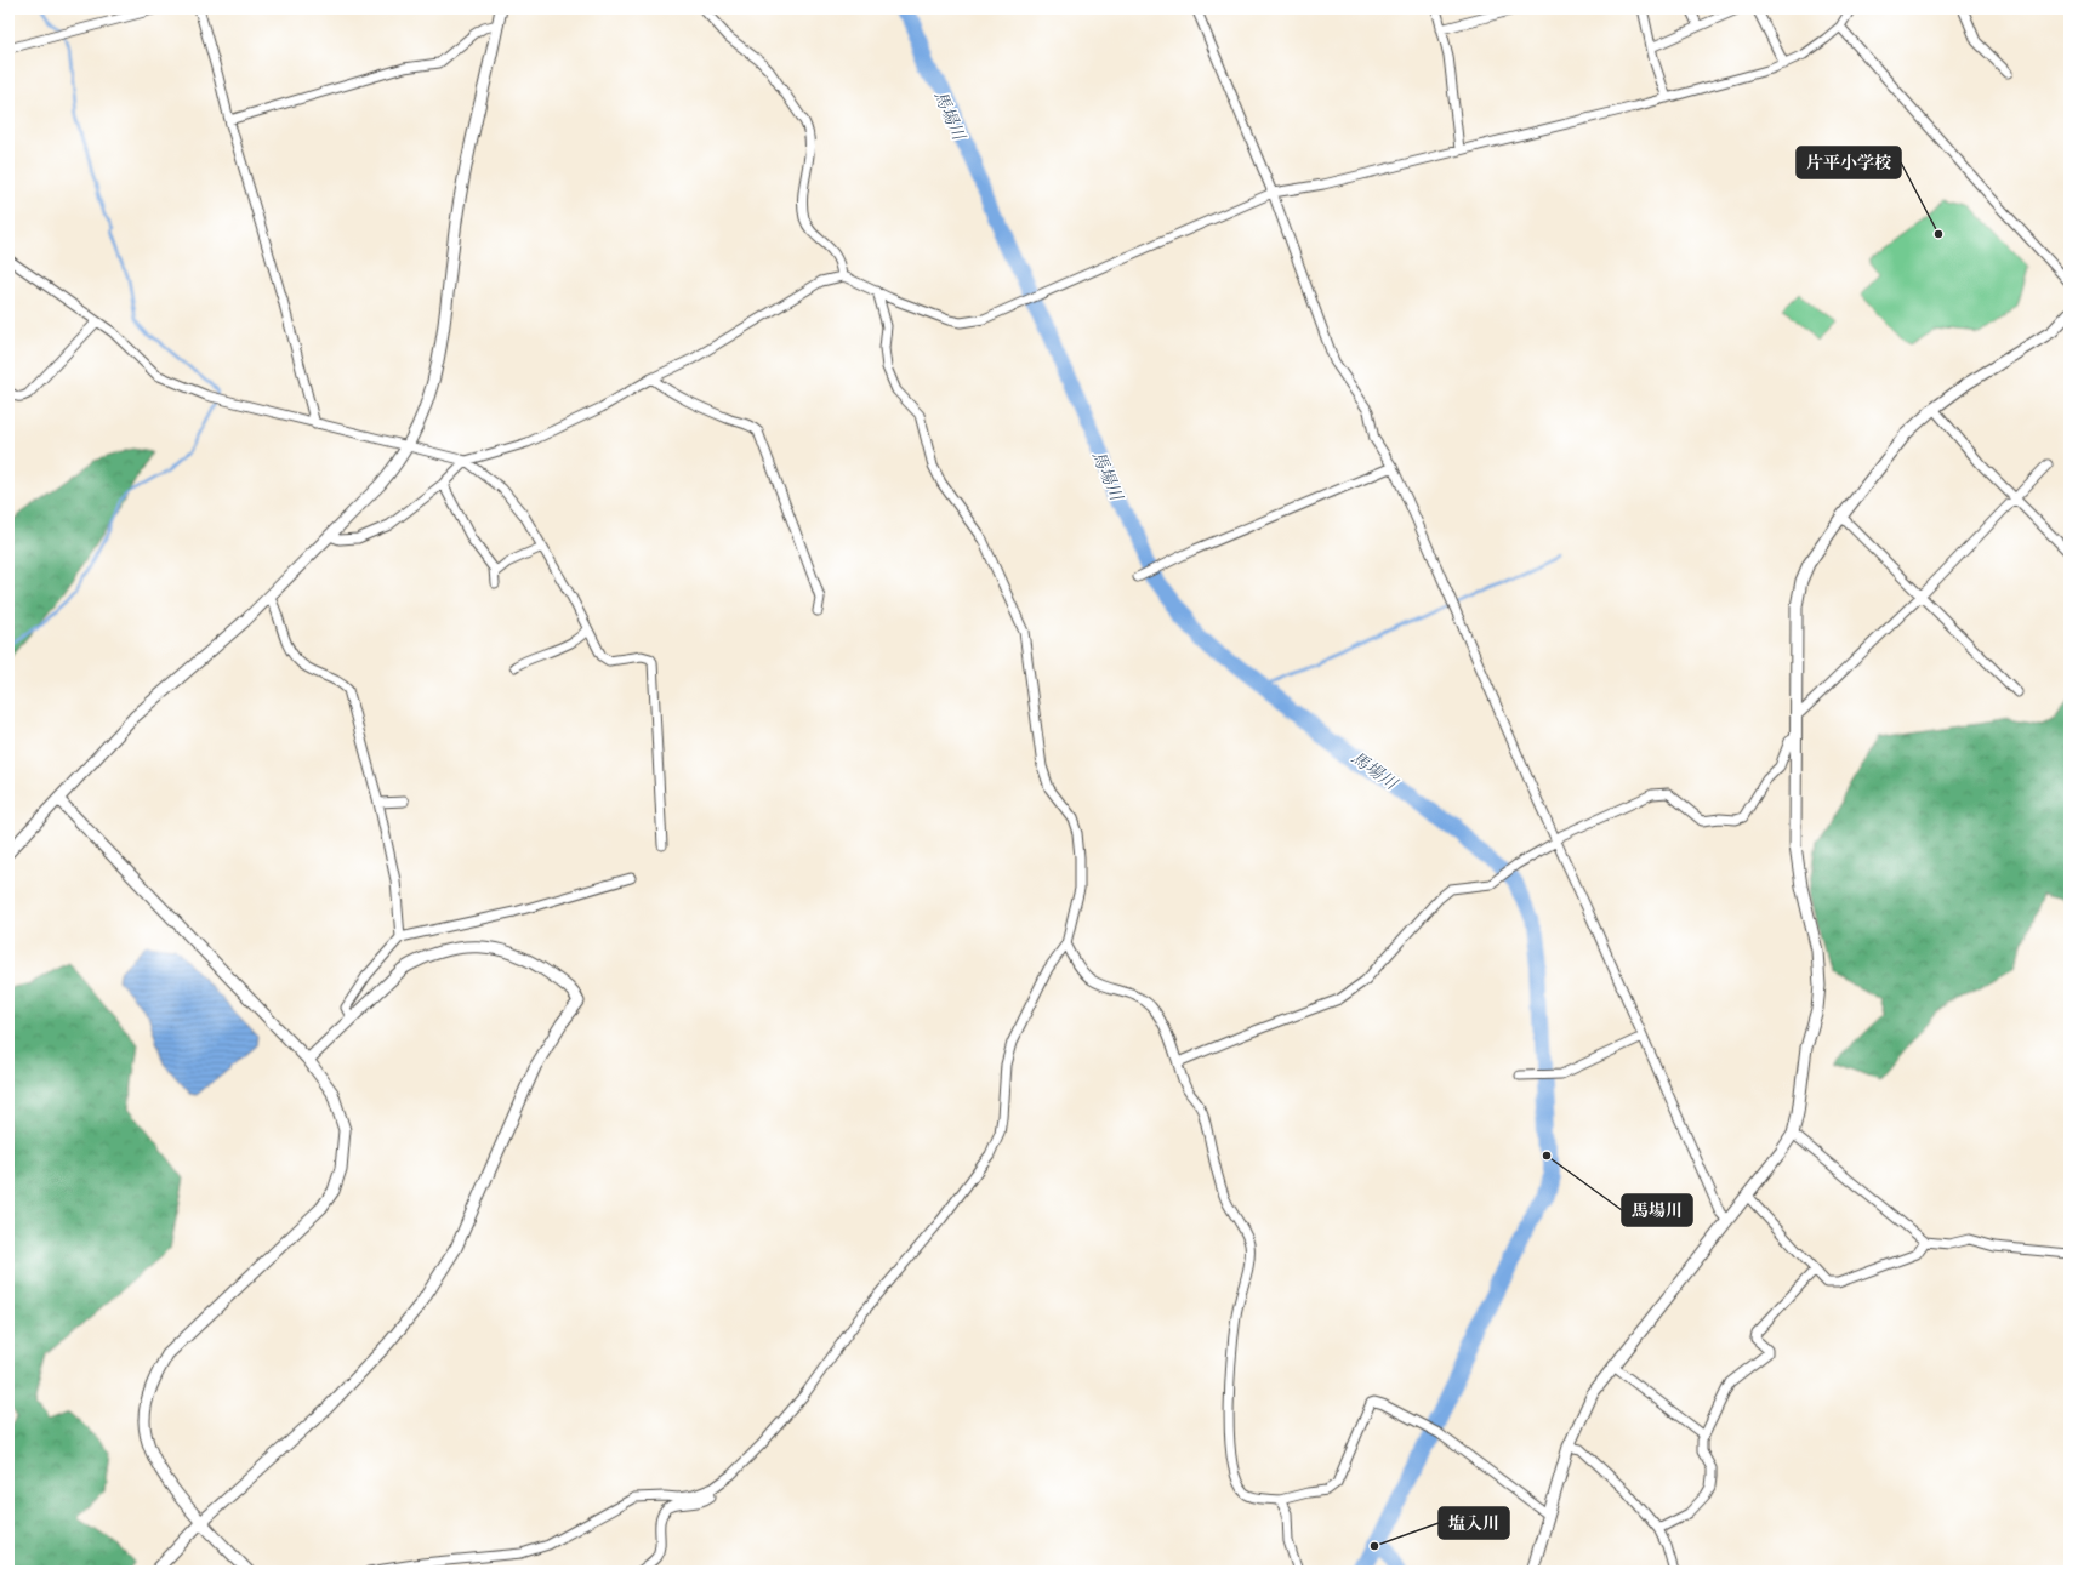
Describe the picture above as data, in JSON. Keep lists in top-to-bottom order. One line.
{"water":["馬場川"],"places":["片平小学校","馬場川","塩入川"]}
